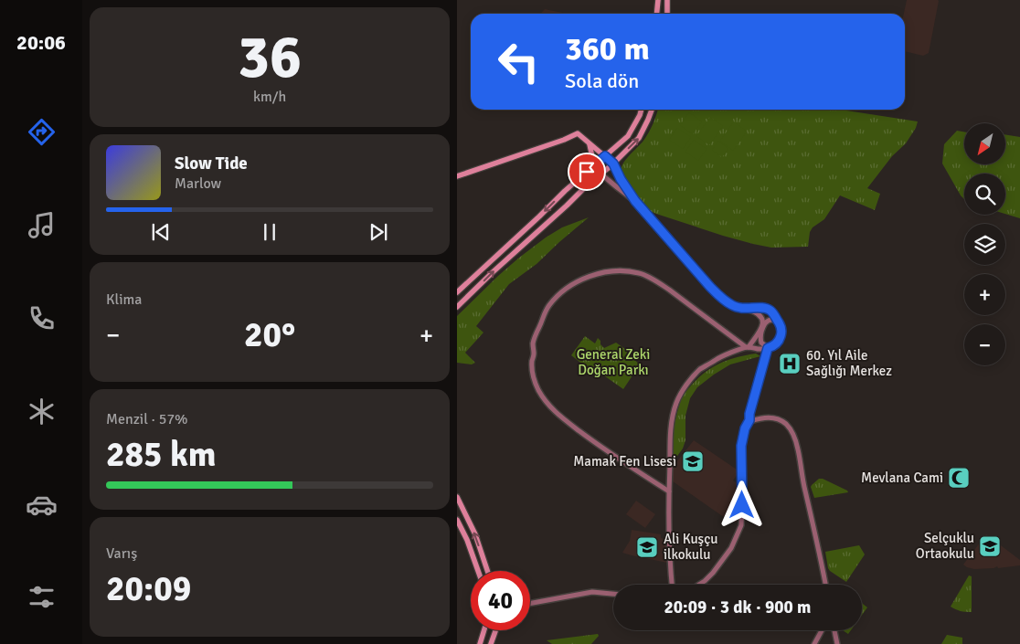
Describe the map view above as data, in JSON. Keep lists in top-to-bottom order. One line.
{"parks":["General Zeki Doğan Parkı"],"places":{"hospital":["60. Yıl Aile Sağlığı Merkez"],"school or university":["Mamak Fen Lisesi","Selçuklu Ortaokulu","Ali Kuşçu ilkokulu"],"mosque":["Mevlana Cami"]},"north":"bottom left","page":{"tabs":"20:06","tile":[["36","km/h"],"Klima",["Menzil · 57%","285 km"],["Varış","20:09"]],"turn":["360 m","Sola dön"],"map_buttons":["+","−"],"song":["Slow Tide","Marlow"],"heat":["−","20°","+"],"limit":"40","trip":"20:09 · 3 dk · 900 m"}}
